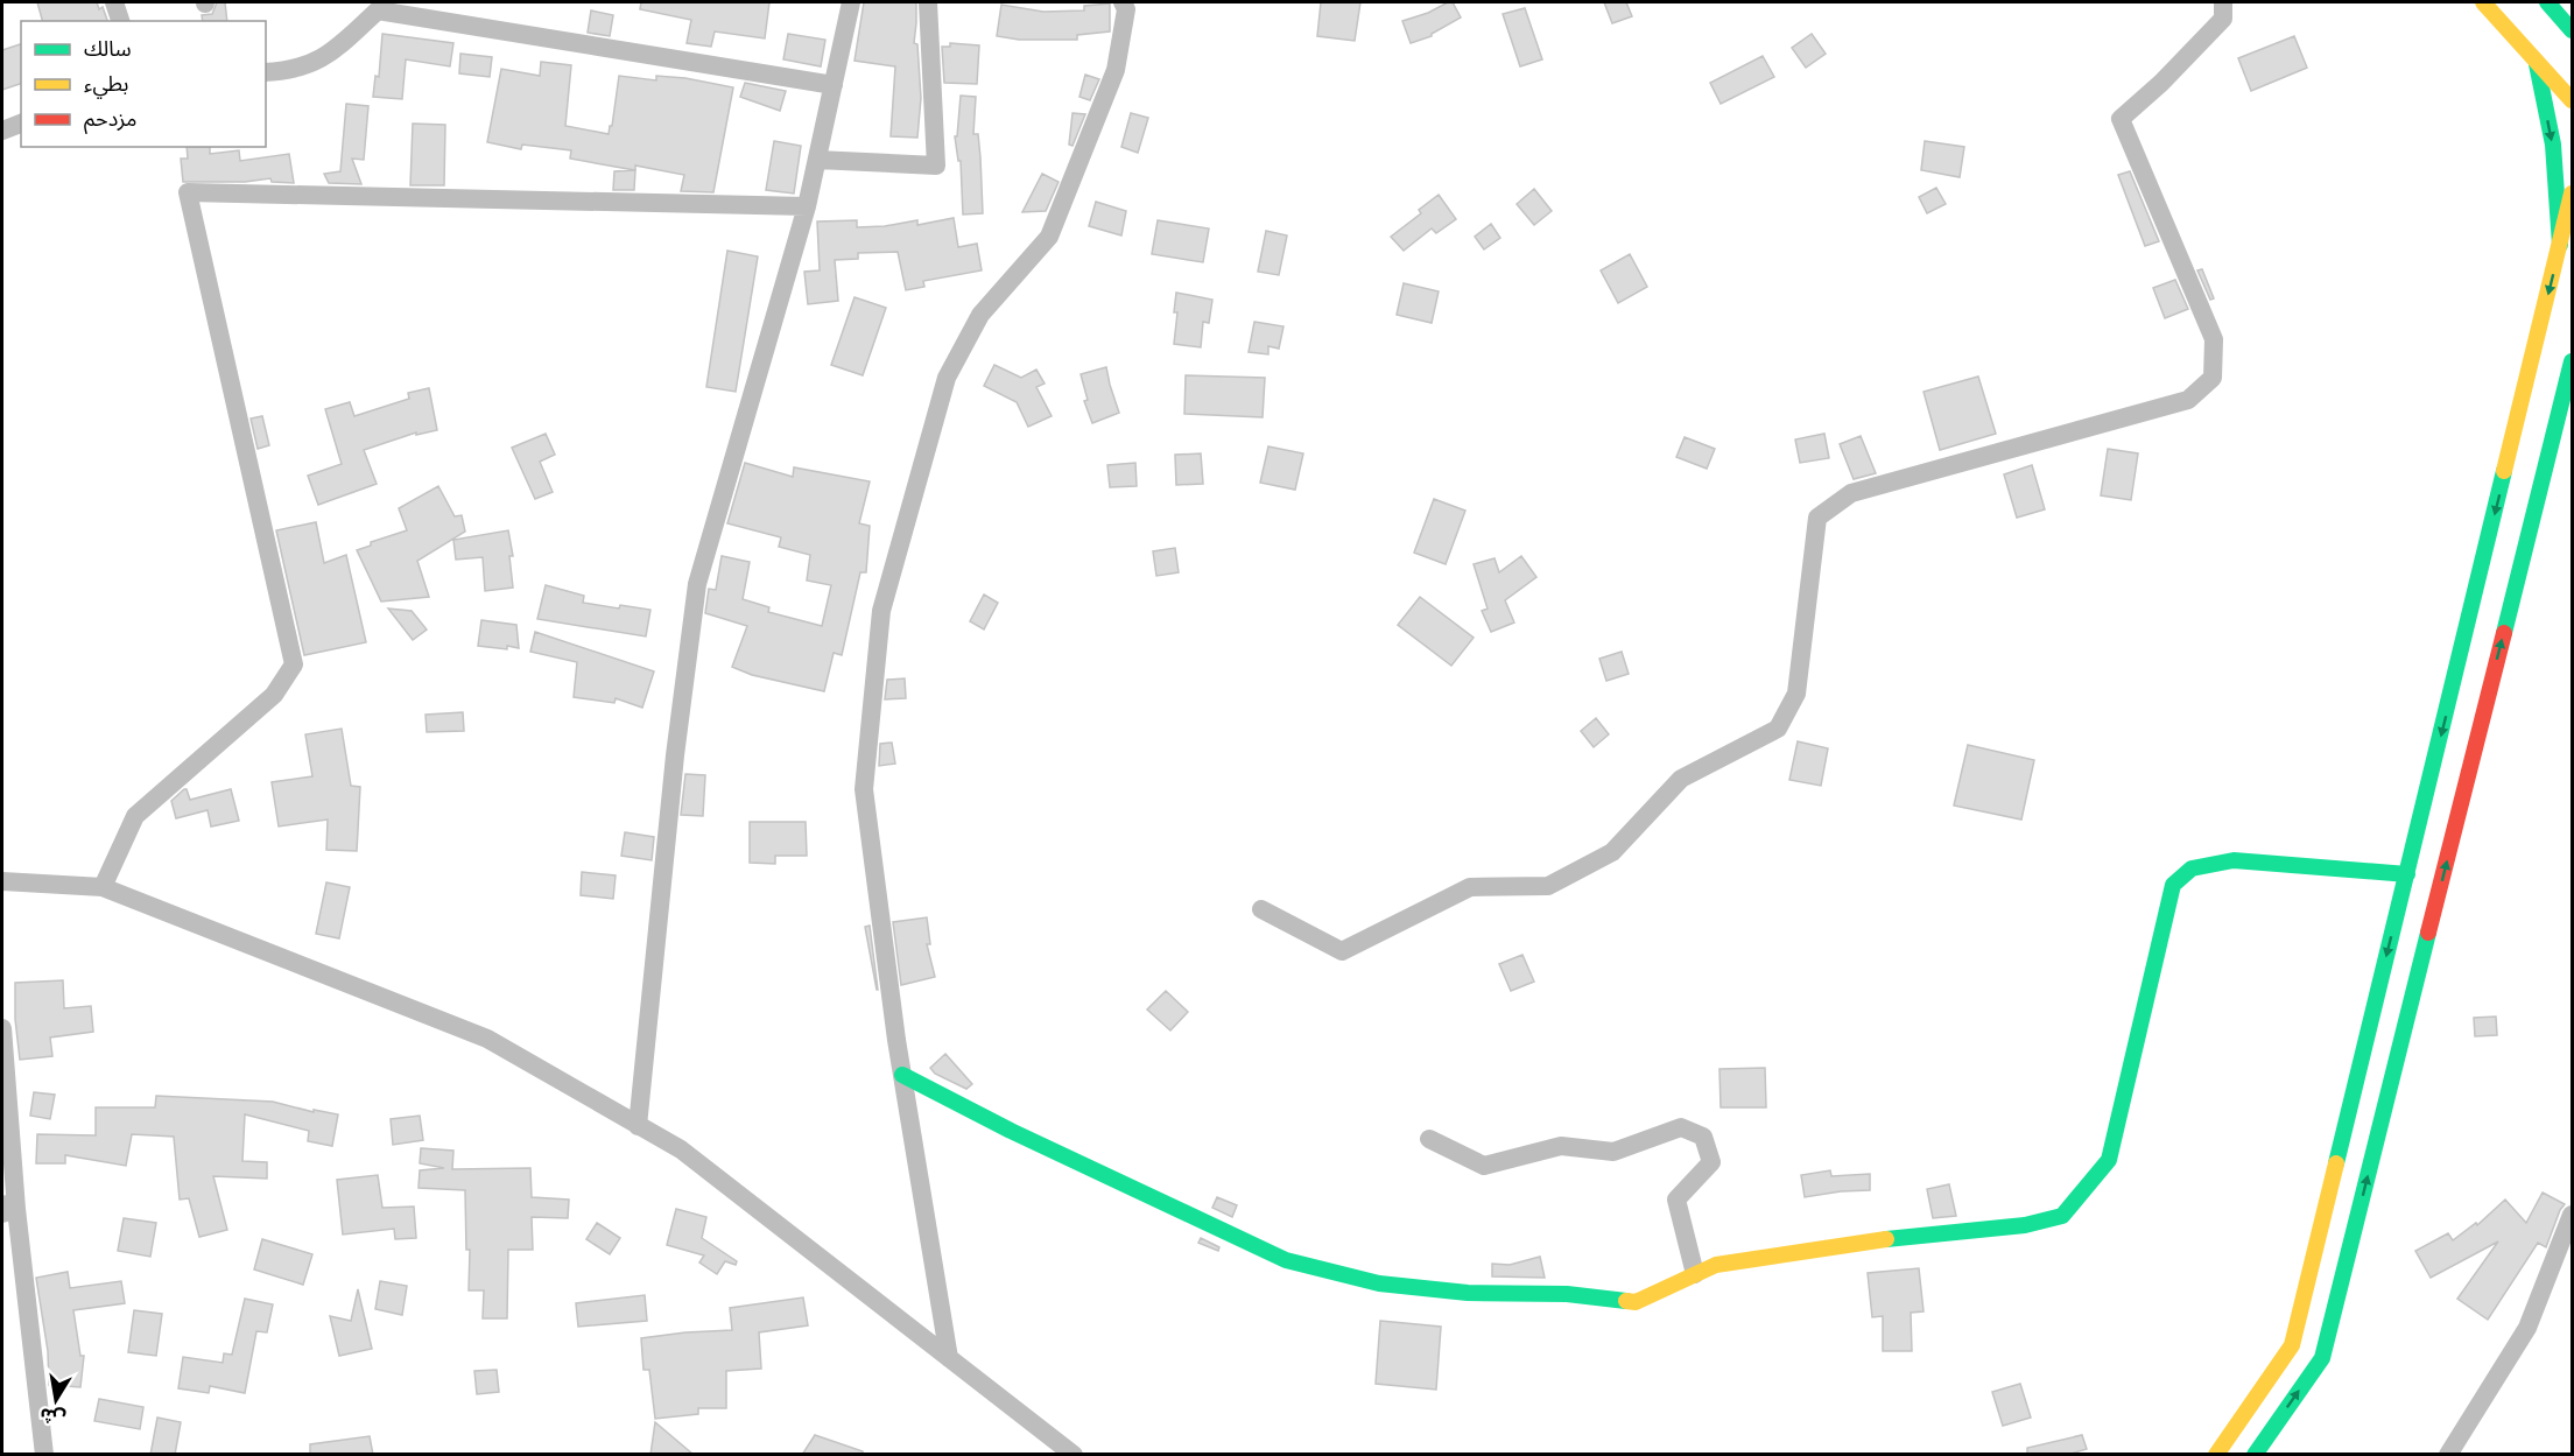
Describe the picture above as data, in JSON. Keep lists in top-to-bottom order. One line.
{"legend":["سالك","بطيء","مزدحم"],"north":"bottom"}
